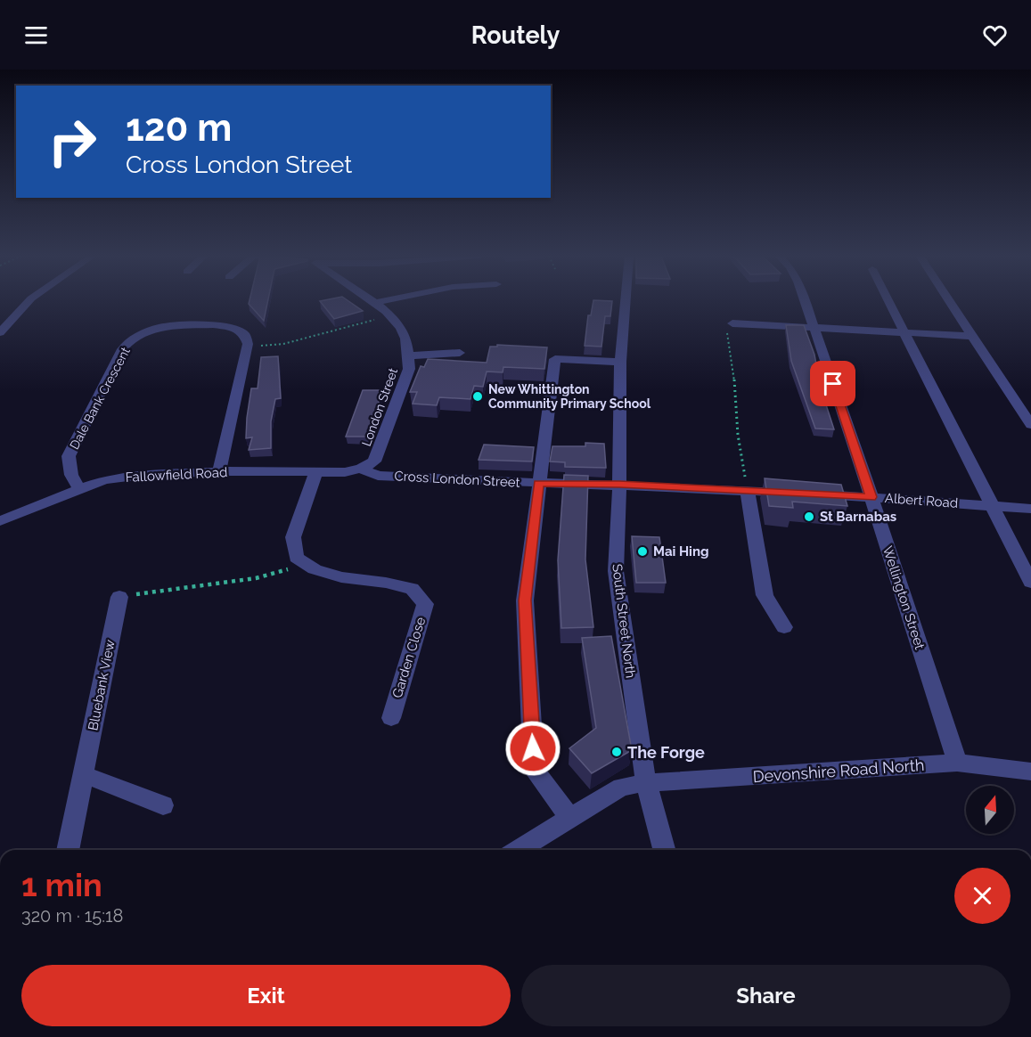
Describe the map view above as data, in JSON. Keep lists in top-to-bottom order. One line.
{"streets":{"street":["Dale Bank Crescent","London Street","Fallowfield Road","Cross London Street","Albert Road","Wellington Street","South Street North","Garden Close","Bluebank View","Devonshire Road North"]},"crossings":[["Dale Bank Crescent","Fallowfield Road"],["London Street","Fallowfield Road"],["London Street","Cross London Street"],["Fallowfield Road","Cross London Street"],["Cross London Street","Albert Road"],["Cross London Street","South Street North"],["Albert Road","Wellington Street"],["Albert Road","South Street North"],["Wellington Street","Devonshire Road North"],["South Street North","Devonshire Road North"]],"places":["New Whittington Community Primary School","St Barnabas","Mai Hing","The Forge"],"north":"top","page":{"header":"Routely","turn":["120 m","Cross London Street"],"heading":["1 min","320 m · 15:18"],"buttons":["Exit","Share"]}}
